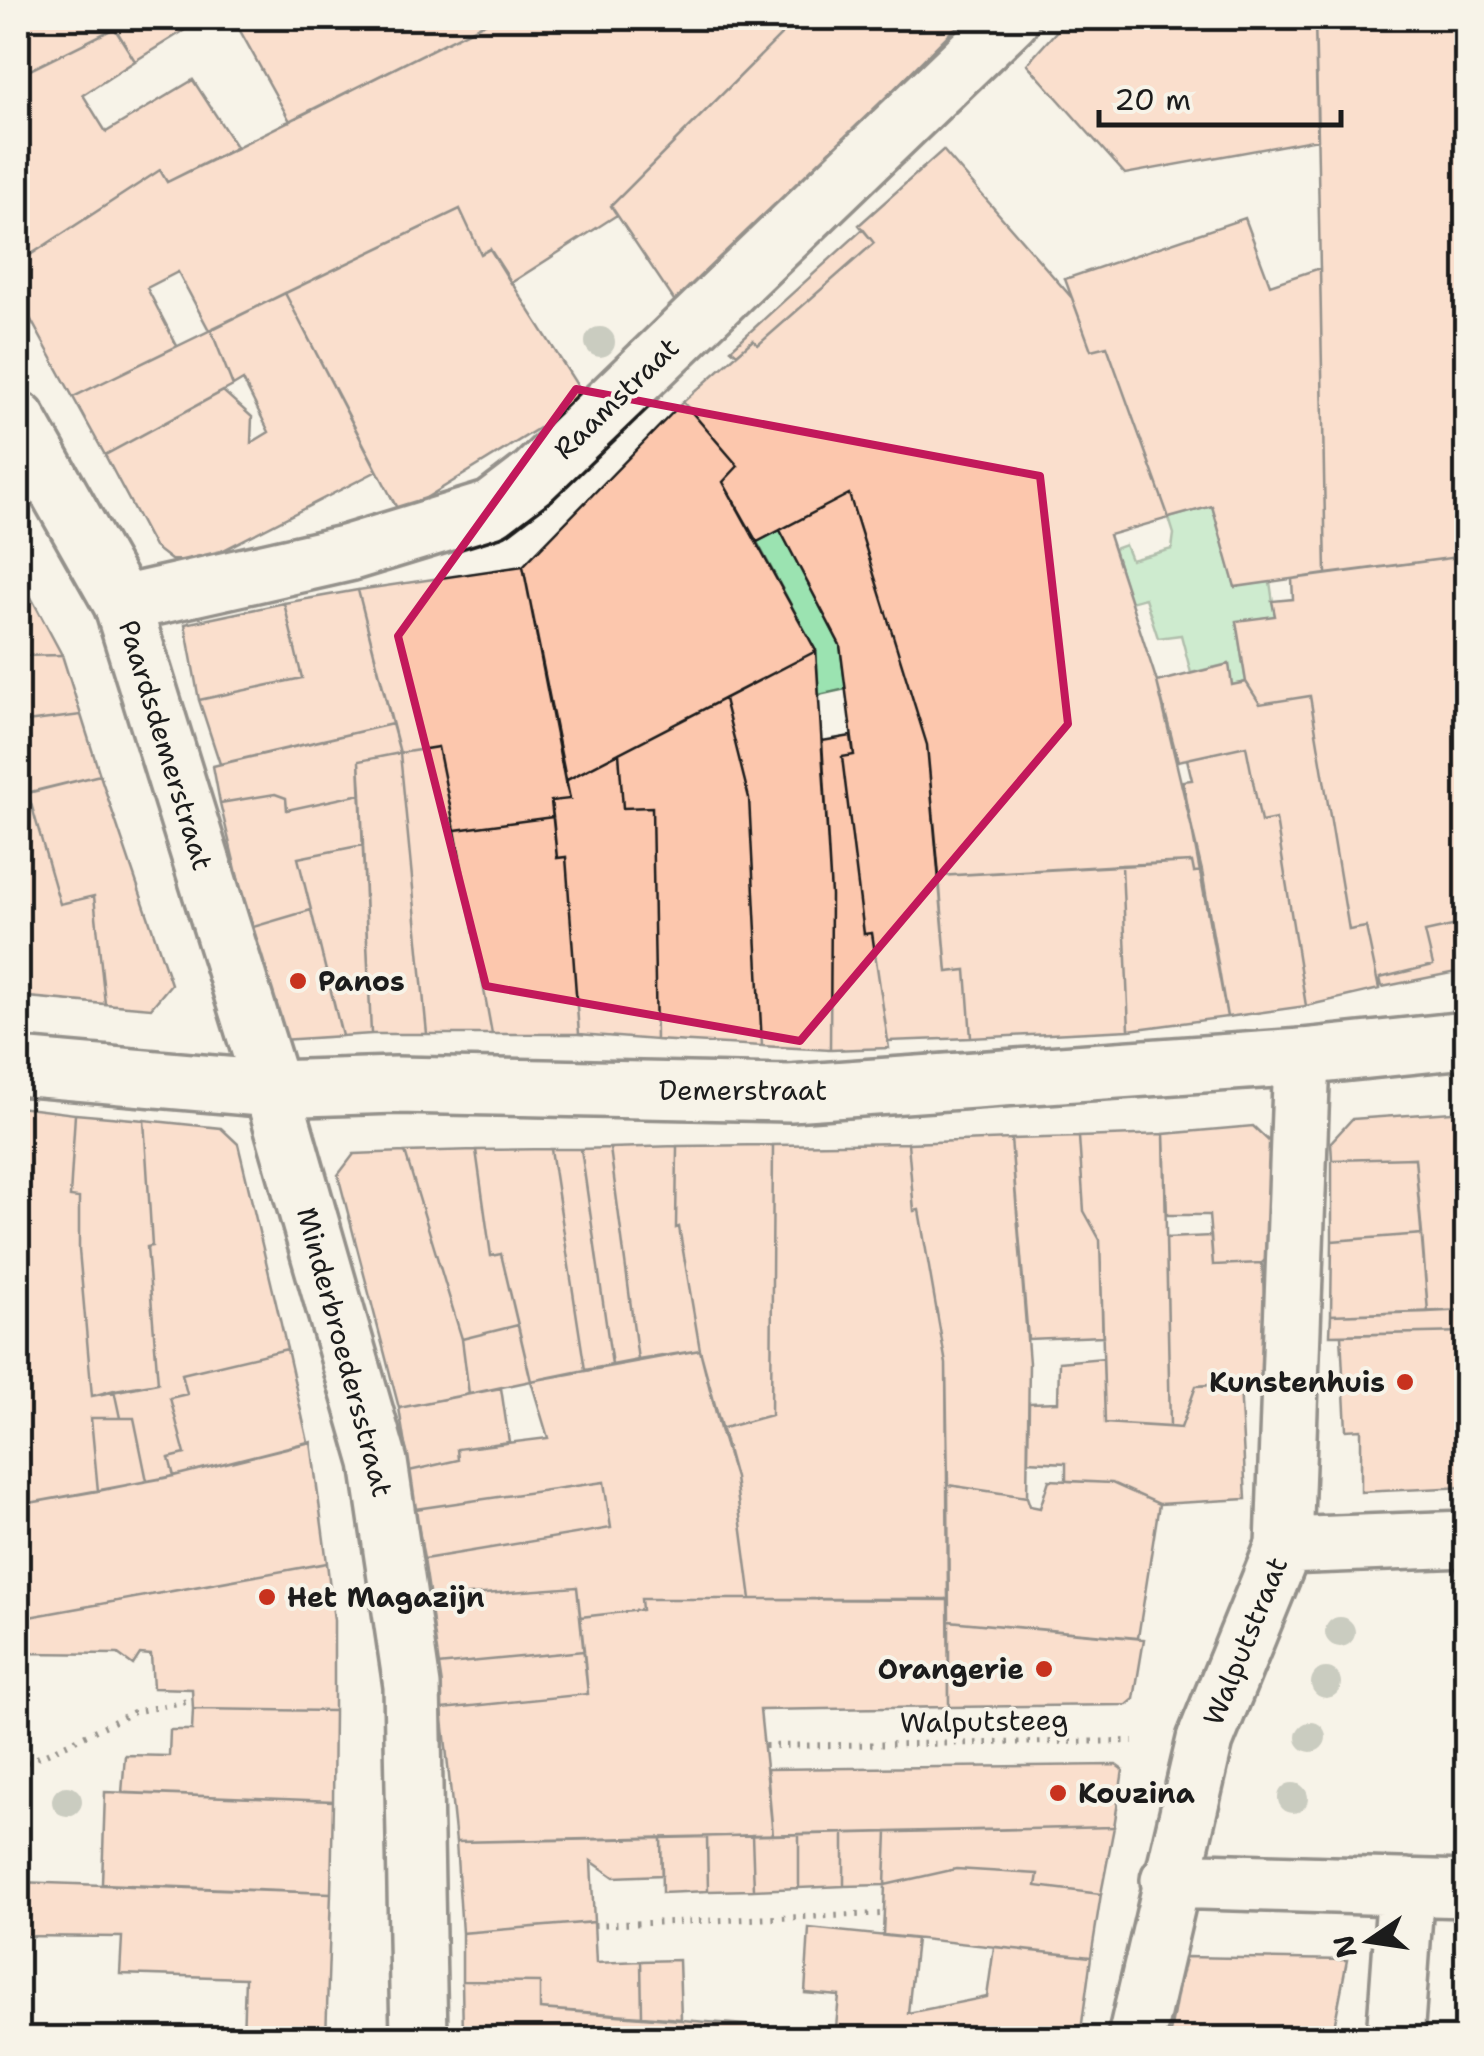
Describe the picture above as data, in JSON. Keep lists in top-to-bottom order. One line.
{"streets":{"street":["Raamstraat","Paardsdemerstraat","Demerstraat","Minderbroedersstraat","Walputstraat"],"path":["Walputsteeg"]},"crossings":[["Raamstraat","Paardsdemerstraat"],["Paardsdemerstraat","Demerstraat"],["Paardsdemerstraat","Minderbroedersstraat"],["Demerstraat","Minderbroedersstraat"],["Demerstraat","Walputstraat"],["Walputstraat","Walputsteeg"]],"places":["Panos","Kunstenhuis","Het Magazijn","Orangerie","Kouzina"],"scale_bar":"20 m","north":"left"}
